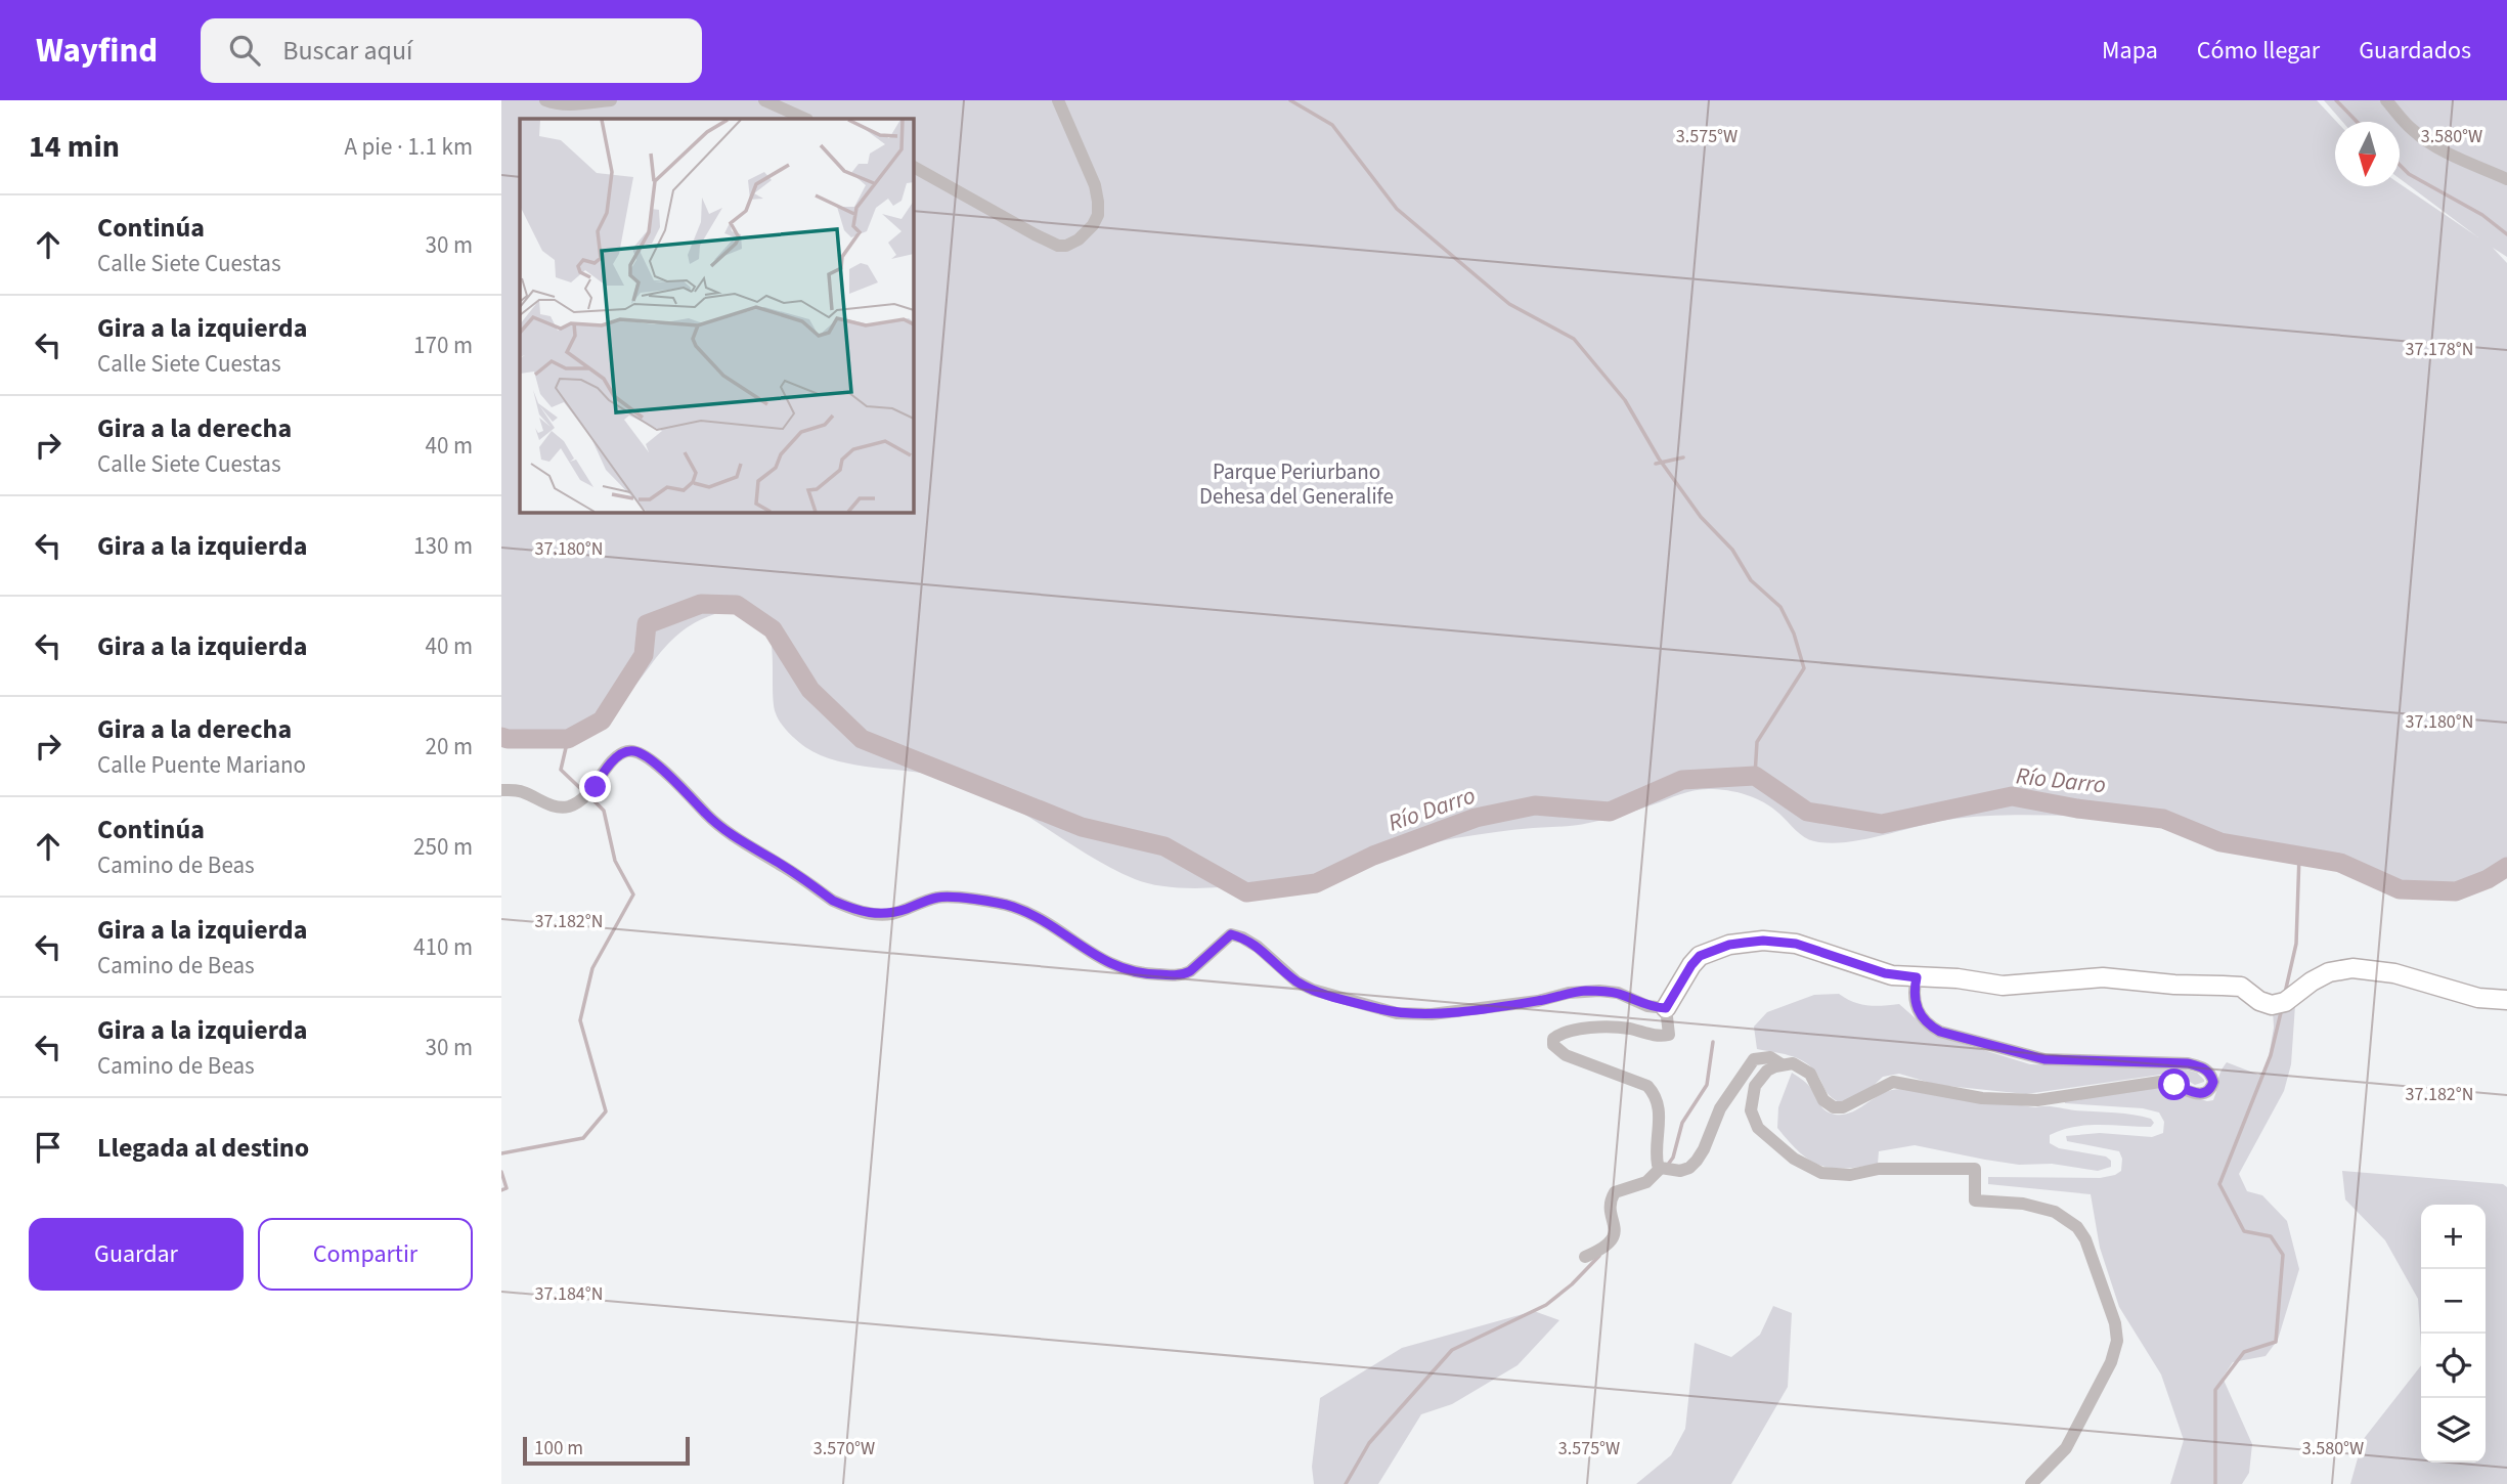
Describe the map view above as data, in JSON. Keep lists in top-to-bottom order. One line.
{"water":["Río Darro"],"parks":["Parque Periurbano Dehesa del Generalife"],"scale_bar":"100 m","north":"bottom","page":{"header":"Wayfind","search":"Buscar aquí","nav":["Mapa","Cómo llegar","Guardados"],"heading":["14 min","A pie · 1.1 km"],"list":[["Continúa","Calle Siete Cuestas","30 m"],["Gira a la izquierda","Calle Siete Cuestas","170 m"],["Gira a la derecha","Calle Siete Cuestas","40 m"],["Gira a la izquierda","130 m"],["Gira a la izquierda","40 m"],["Gira a la derecha","Calle Puente Mariano","20 m"],["Continúa","Camino de Beas","250 m"],["Gira a la izquierda","Camino de Beas","410 m"],["Gira a la izquierda","Camino de Beas","30 m"],"Llegada al destino"],"buttons":["Guardar","Compartir"],"map_buttons":["+","−"],"scale":"100 m"},"coordinates":["3.575°W","3.580°W","37.178°N","37.180°N","37.182°N","37.184°N","3.570°W"]}
